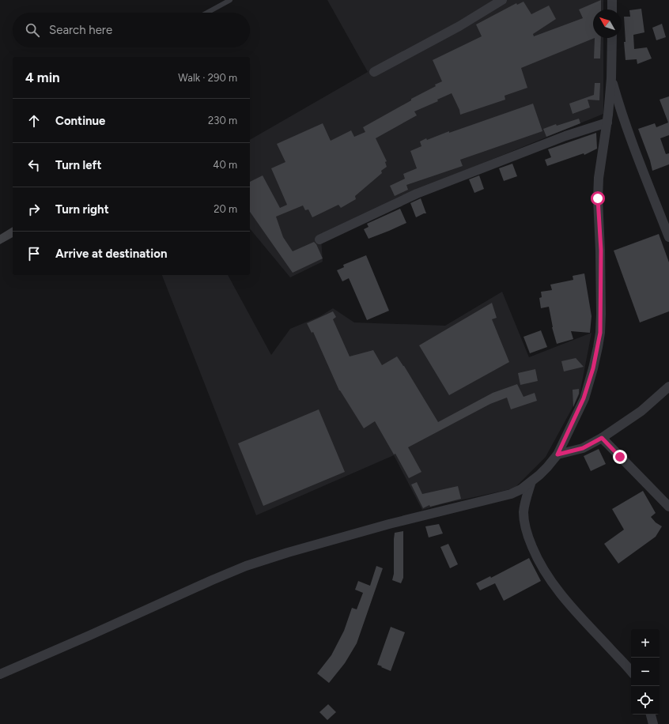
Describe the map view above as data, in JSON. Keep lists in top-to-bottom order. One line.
{"north":"top left","page":{"search":"Search here","heading":["4 min","Walk · 290 m"],"list":[["Continue","230 m"],["Turn left","40 m"],["Turn right","20 m"],"Arrive at destination"],"map_buttons":["+","−"]}}
